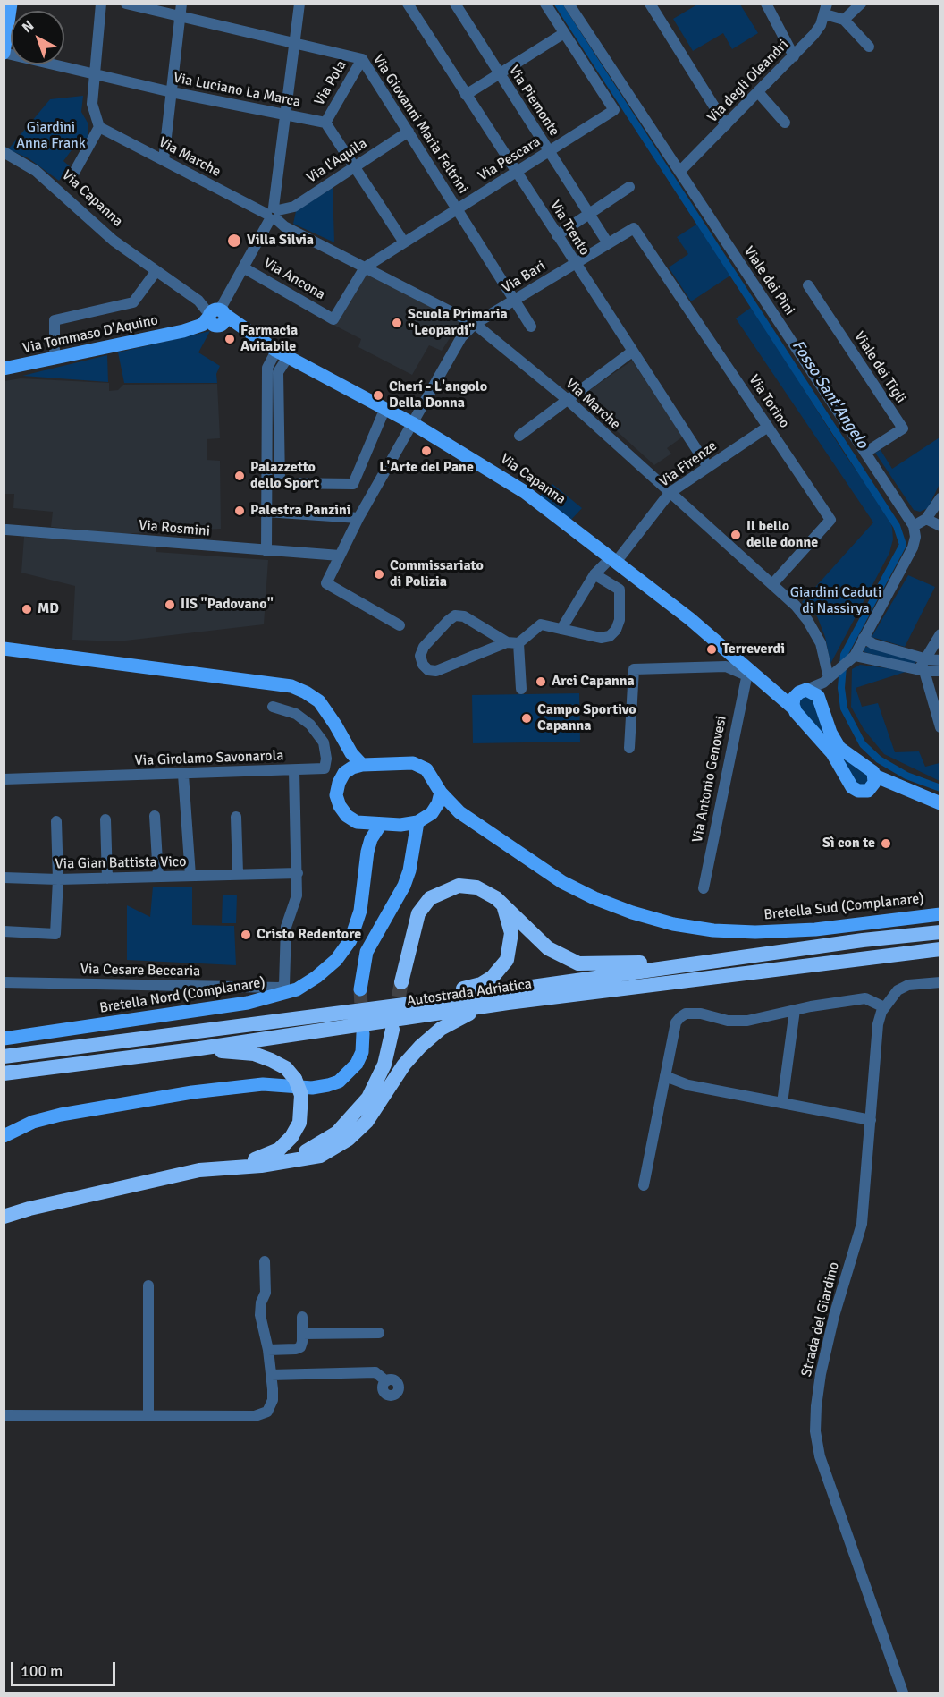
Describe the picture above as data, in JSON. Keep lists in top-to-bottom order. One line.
{"streets":{"highway":["Autostrada Adriatica"],"main road":["Via Capanna","Via Tommaso D'Aquino","Bretella Sud (Complanare)","Bretella Nord (Complanare)"],"street":["Via degli Oleandri","Via Pola","Via Luciano La Marca","Via Piemonte","Via Giovanni Maria Feltrini","Via Marche","Via Pescara","Via l'Aquila","Via Trento","Via Bari","Via Ancona","Viale dei Pini","Viale dei Tigli","Via Torino","Via Firenze","Via Rosmini","Via Girolamo Savonarola","Via Antonio Genovesi","Via Gian Battista Vico","Via Cesare Beccaria","Strada del Giardino"]},"crossings":[["Via degli Oleandri","Viale dei Pini"],["Via Pola","Via Luciano La Marca"],["Via Pola","Via Giovanni Maria Feltrini"],["Via Piemonte","Via Pescara"],["Via Piemonte","Via Bari"],["Via Giovanni Maria Feltrini","Via Pescara"],["Via Giovanni Maria Feltrini","Via l'Aquila"],["Via Giovanni Maria Feltrini","Via Bari"],["Via Marche","Via Pescara"],["Via Marche","Via l'Aquila"],["Via Marche","Via Bari"],["Via Marche","Via Ancona"],["Via Marche","Via Torino"],["Via Marche","Via Firenze"],["Via Pescara","Via Trento"],["Via Pescara","Via Ancona"],["Via Capanna","Via Bari"],["Via Capanna","Via Tommaso D'Aquino"],["Via Capanna","Via Firenze"],["Via Capanna","Via Antonio Genovesi"],["Via Trento","Via Bari"],["Via Trento","Via Firenze"],["Via Bari","Via Torino"],["Viale dei Pini","Viale dei Tigli"],["Via Torino","Via Firenze"],["Via Girolamo Savonarola","Via Cesare Beccaria"],["Via Gian Battista Vico","Via Cesare Beccaria"],["Bretella Sud (Complanare)","Bretella Nord (Complanare)"]],"water":["Fosso Sant'Angelo"],"parks":["Giardini Anna Frank","Giardini Caduti di Nassirya"],"places":["Villa Silvia","Scuola Primaria \"Leopardi\"","Farmacia Avitabile","Cherí - L'angolo Della Donna","L'Arte del Pane","Palazzetto dello Sport","Palestra Panzini","Il bello delle donne","Commissariato di Polizia","IIS \"Padovano\"","MD","Terreverdi","Arci Capanna","Campo Sportivo Capanna","Sì con te","Cristo Redentore"],"scale_bar":"100 m","north":"top left"}
